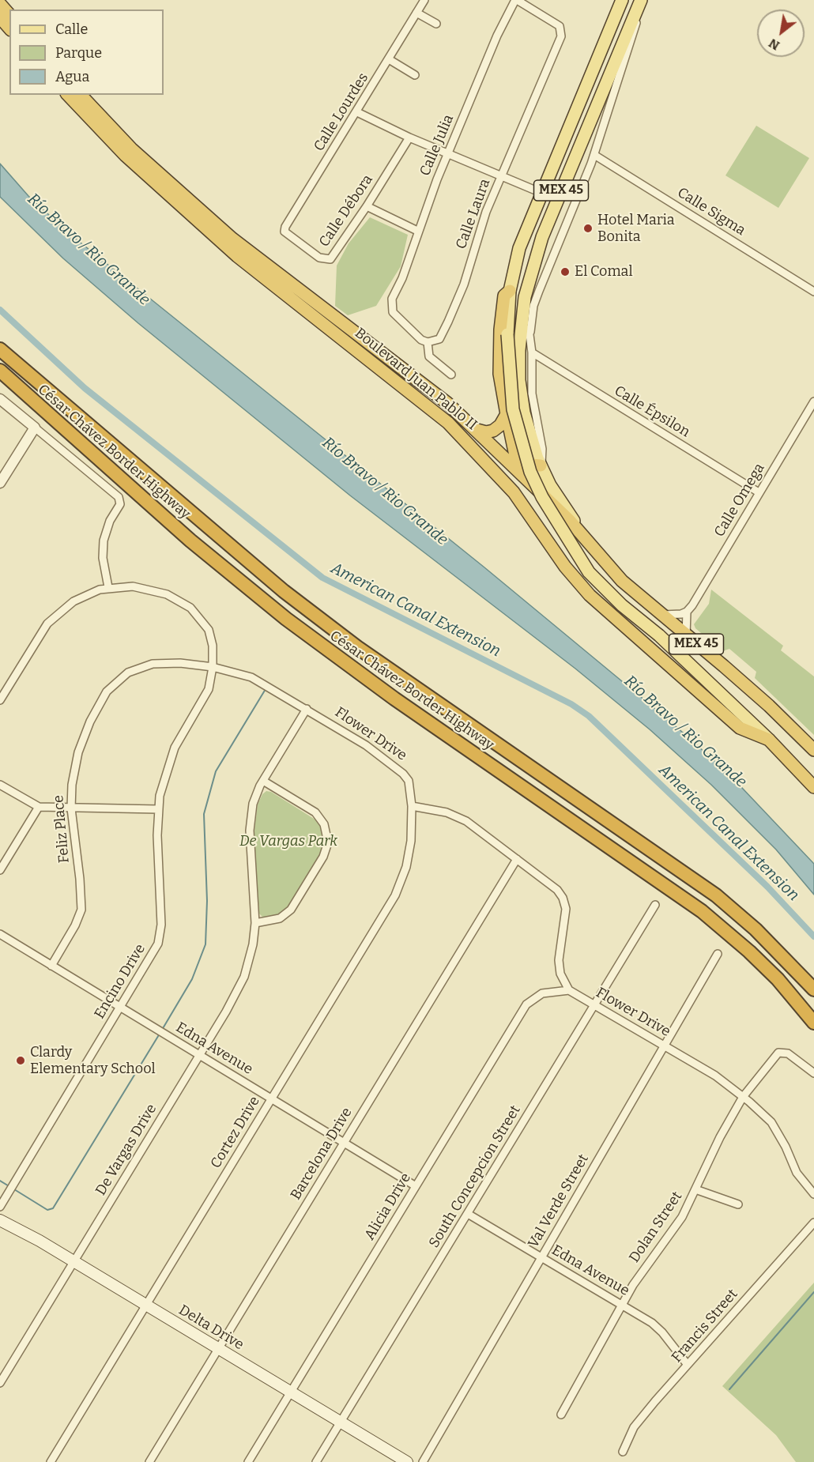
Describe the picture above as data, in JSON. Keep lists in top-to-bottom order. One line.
{"streets":{"highway":["MEX 45","Boulevard Juan Pablo II","César Chávez Border Highway"],"main road":["Delta Drive"],"street":["Calle Lourdes","Calle Julia","Calle Débora","Calle Sigma","Calle Laura","Calle Épsilon","Calle Omega","Flower Drive","Feliz Place","Encino Drive","Edna Avenue","Cortez Drive","De Vargas Drive","Barcelona Drive","South Concepcion Street","Val Verde Street","Alicia Drive","Dolan Street","Francis Street"]},"crossings":[["Calle Lourdes","Calle Débora"],["Calle Julia","Calle Laura"],["MEX 45","Boulevard Juan Pablo II"],["Calle Épsilon","Calle Omega"],["Flower Drive","Feliz Place"],["Flower Drive","Encino Drive"],["Flower Drive","Cortez Drive"],["Flower Drive","De Vargas Drive"],["Flower Drive","South Concepcion Street"],["Flower Drive","Val Verde Street"],["Flower Drive","Alicia Drive"],["Flower Drive","Dolan Street"],["Feliz Place","Encino Drive"],["Feliz Place","Edna Avenue"],["Encino Drive","Edna Avenue"],["Edna Avenue","Cortez Drive"],["Edna Avenue","De Vargas Drive"],["Edna Avenue","Barcelona Drive"],["Edna Avenue","South Concepcion Street"],["Edna Avenue","Val Verde Street"],["Edna Avenue","Alicia Drive"],["Edna Avenue","Dolan Street"],["Edna Avenue","Francis Street"],["Cortez Drive","Delta Drive"],["De Vargas Drive","Delta Drive"],["Barcelona Drive","Delta Drive"],["South Concepcion Street","Delta Drive"],["Alicia Drive","Delta Drive"]],"water":["Río Bravo / Rio Grande","American Canal Extension"],"parks":["De Vargas Park"],"places":["Hotel Maria Bonita","El Comal","Clardy Elementary School"],"legend":["Calle","Parque","Agua"],"north":"bottom left"}
